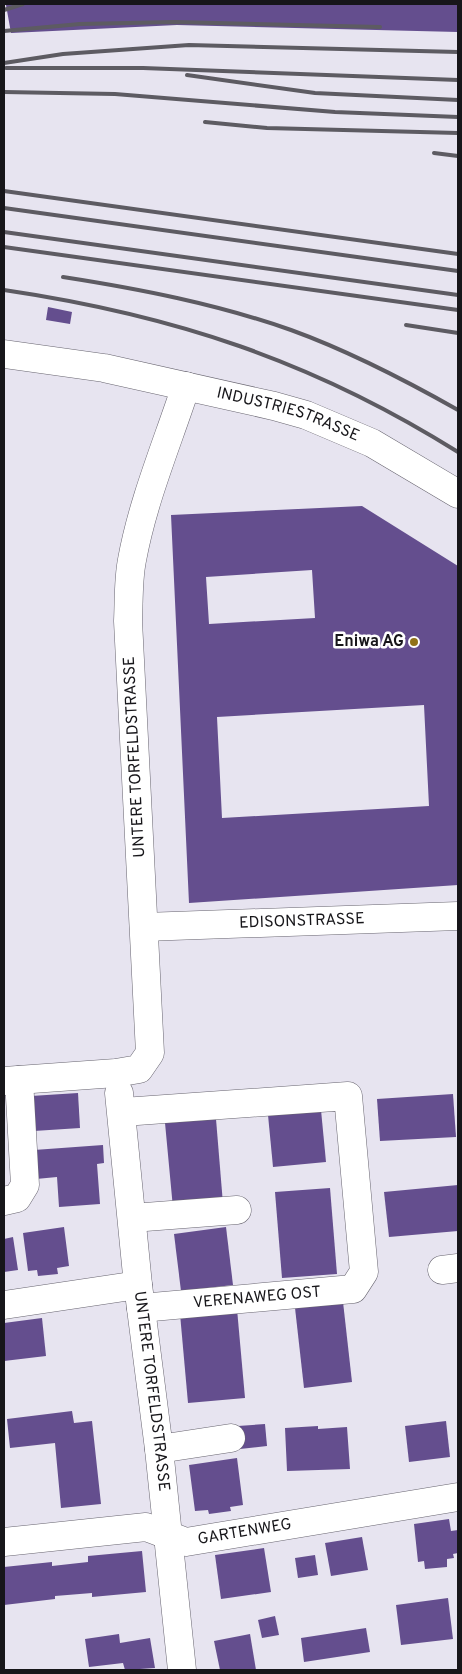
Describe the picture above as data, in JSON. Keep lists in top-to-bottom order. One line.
{"streets":{"street":["INDUSTRIESTRASSE","UNTERE TORFELDSTRASSE","EDISONSTRASSE","VERENAWEG OST","GARTENWEG"]},"crossings":[["INDUSTRIESTRASSE","UNTERE TORFELDSTRASSE"],["UNTERE TORFELDSTRASSE","EDISONSTRASSE"],["UNTERE TORFELDSTRASSE","VERENAWEG OST"],["UNTERE TORFELDSTRASSE","GARTENWEG"]],"places":["Eniwa AG"]}
